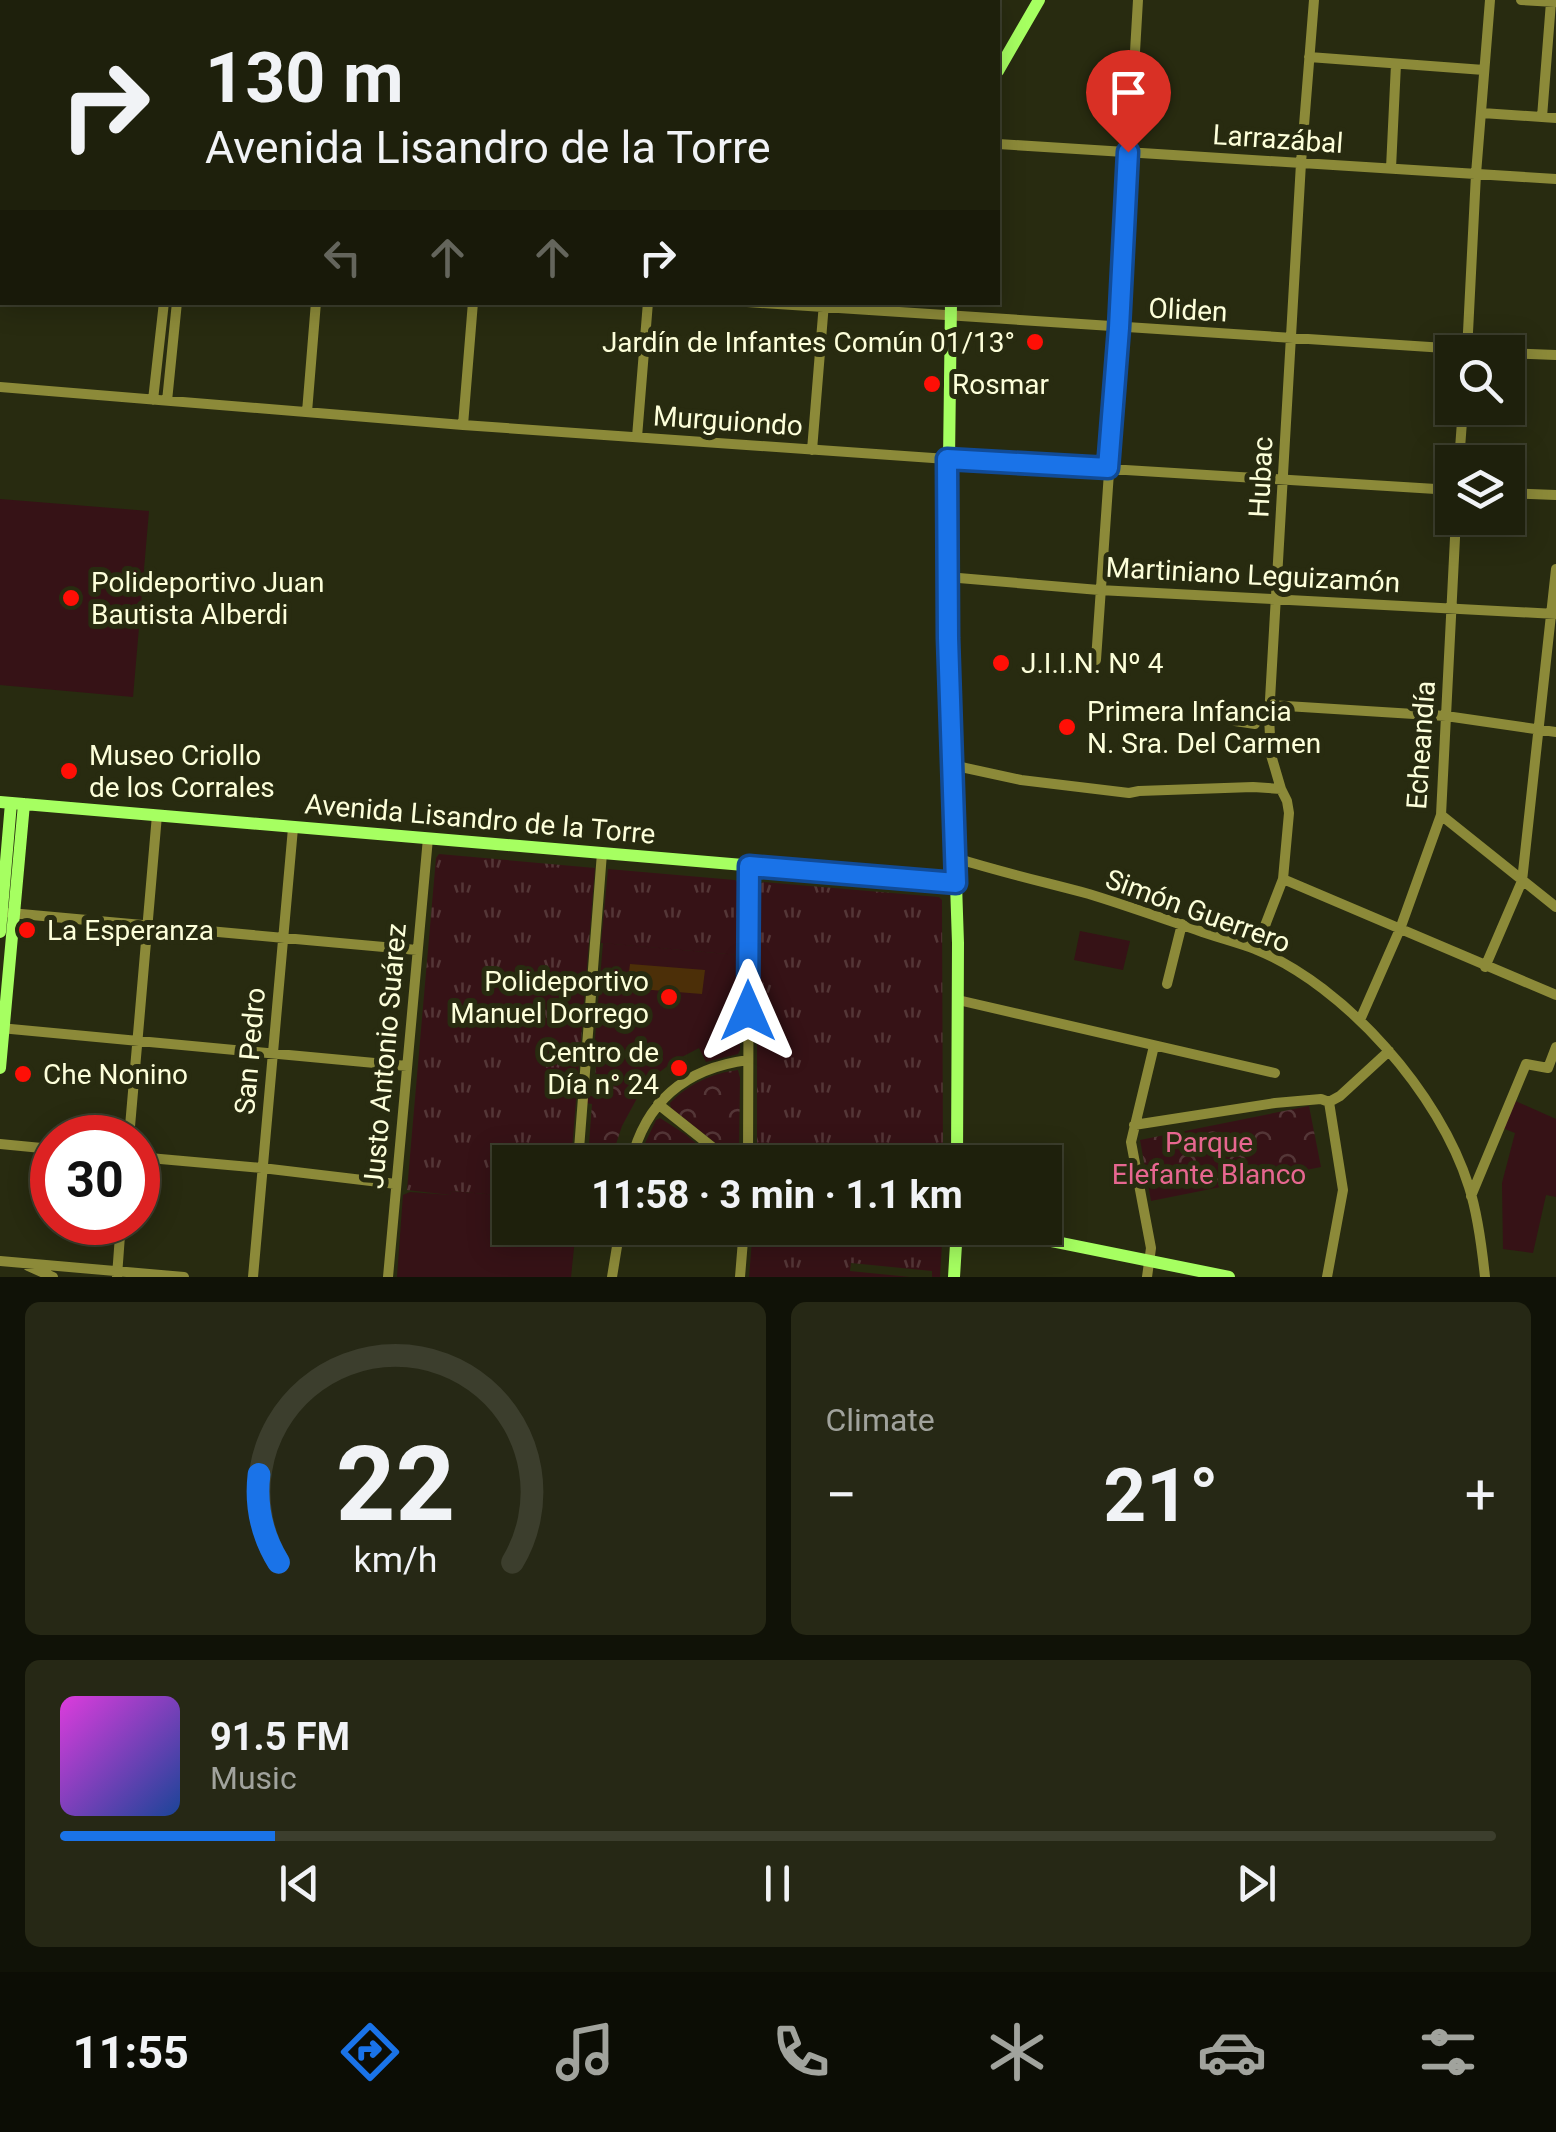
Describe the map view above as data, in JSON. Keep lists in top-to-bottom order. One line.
{"streets":{"main road":["Avenida Lisandro de la Torre"],"street":["Larrazábal","Oliden","Murguiondo","Hubac","Martiniano Leguizamón","Echeandía","Simón Guerrero","San Pedro","Justo Antonio Suárez"]},"crossings":[["Larrazábal","Hubac"],["Oliden","Hubac"],["Murguiondo","Hubac"],["Hubac","Martiniano Leguizamón"],["Hubac","Simón Guerrero"],["Martiniano Leguizamón","Echeandía"],["Echeandía","Simón Guerrero"],["Avenida Lisandro de la Torre","San Pedro"],["Avenida Lisandro de la Torre","Justo Antonio Suárez"]],"parks":["Parque Elefante Blanco"],"places":["Jardín de Infantes Común 01/13°","Rosmar","Polideportivo Juan Bautista Alberdi","J.I.I.N. Nº 4","Primera Infancia N. Sra. Del Carmen","Museo Criollo de los Corrales","La Esperanza","Polideportivo Manuel Dorrego","Centro de Día n° 24","Che Nonino"],"page":{"turn":["130 m","Avenida Lisandro de la Torre"],"limit":"30","trip":"11:58 · 3 min · 1.1 km","tile":"Climate","heat":["−","21°","+"],"song":["91.5 FM","Music"],"tabs":"11:55","gauge":["22","km/h"]}}
